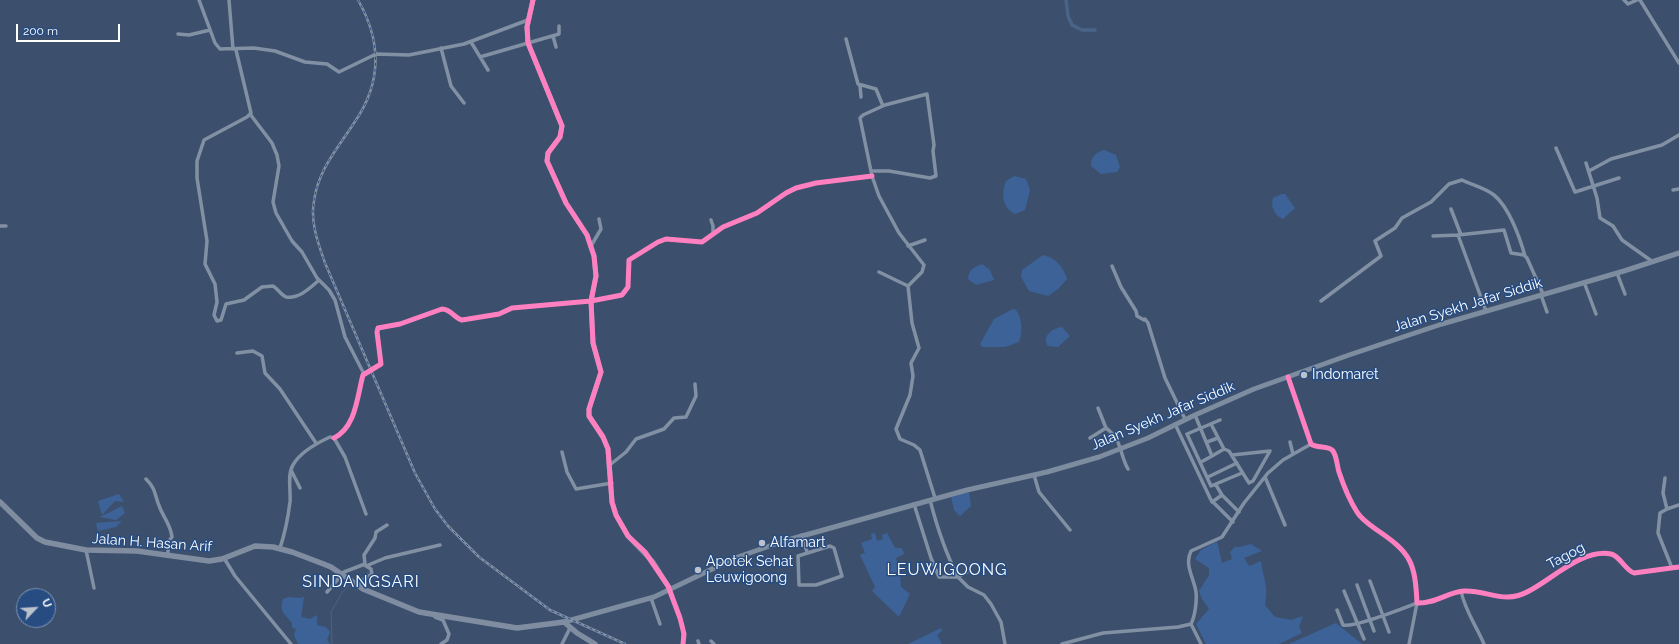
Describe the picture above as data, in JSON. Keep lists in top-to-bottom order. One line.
{"streets":{"main road":["Jalan Syekh Jafar Siddik","Jalan H. Hasan Arif"],"street":["Tagog"]},"crossings":[["Jalan Syekh Jafar Siddik","Jalan H. Hasan Arif"]],"districts":["LEUWIGOONG","SINDANGSARI"],"places":["Indomaret","Alfamart","Apotek Sehat Leuwigoong"],"scale_bar":"200 m","north":"top right"}
